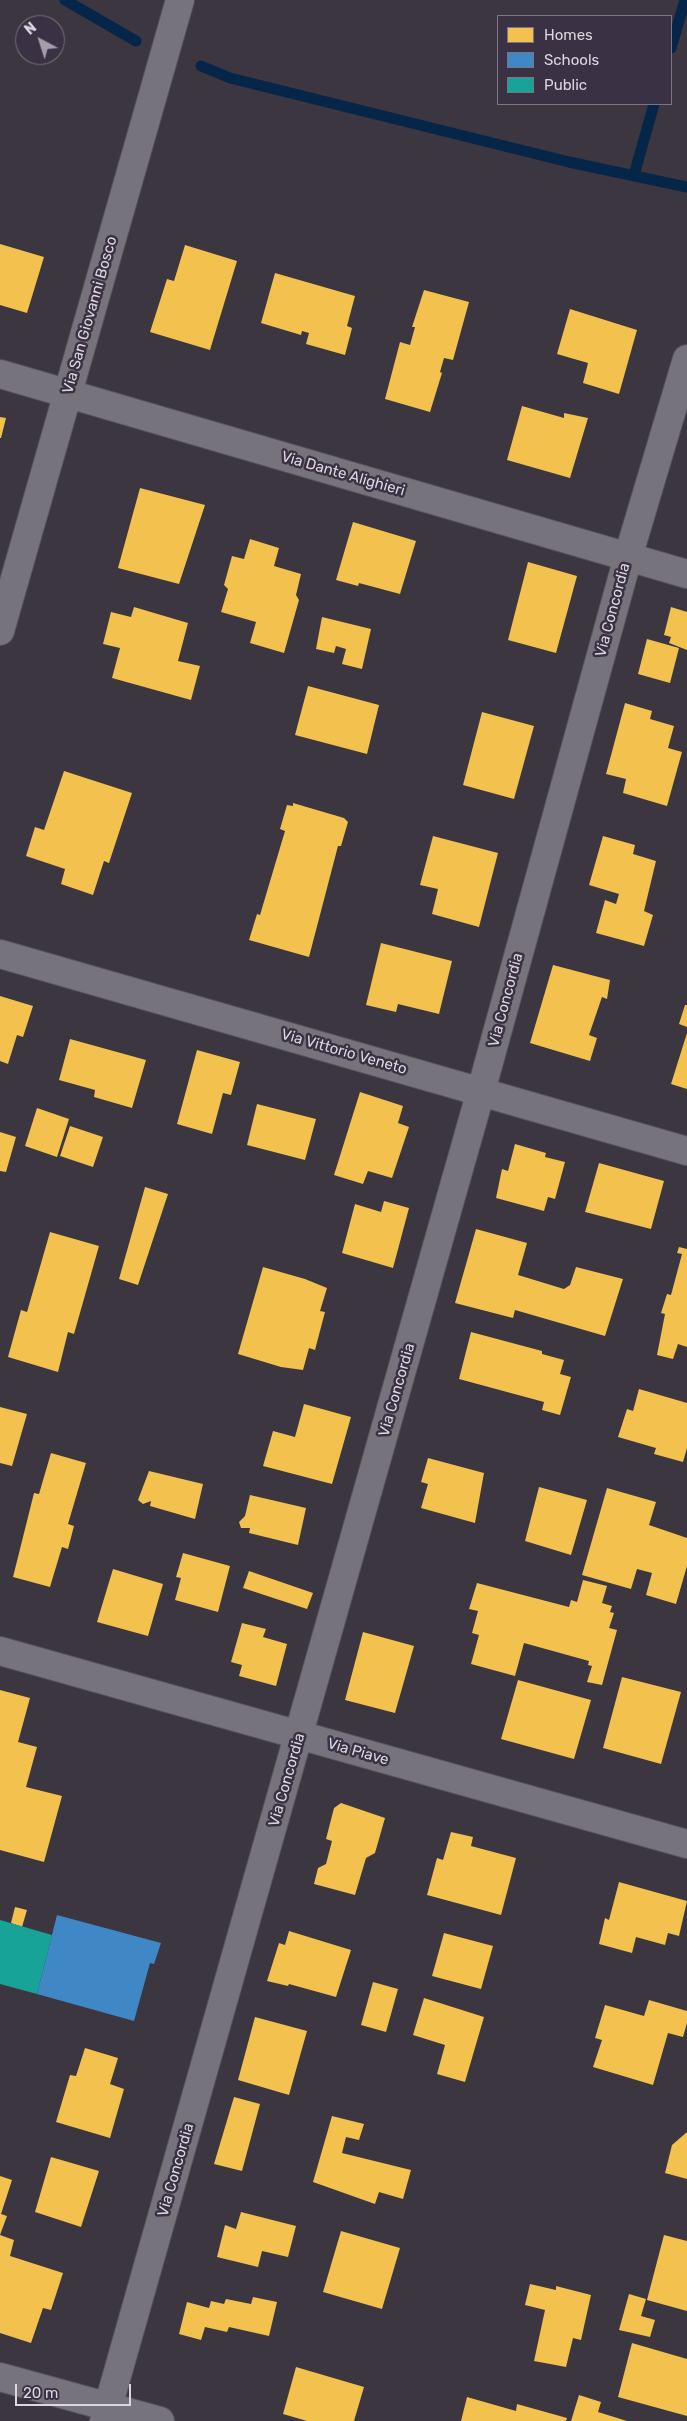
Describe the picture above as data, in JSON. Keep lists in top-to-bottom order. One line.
{"streets":{"street":["Via San Giovanni Bosco","Via Dante Alighieri","Via Concordia","Via Vittorio Veneto","Via Piave"]},"crossings":[["Via San Giovanni Bosco","Via Dante Alighieri"],["Via Dante Alighieri","Via Concordia"],["Via Concordia","Via Vittorio Veneto"],["Via Concordia","Via Piave"]],"legend":["Homes","Schools","Public"],"scale_bar":"20 m","north":"top left"}
